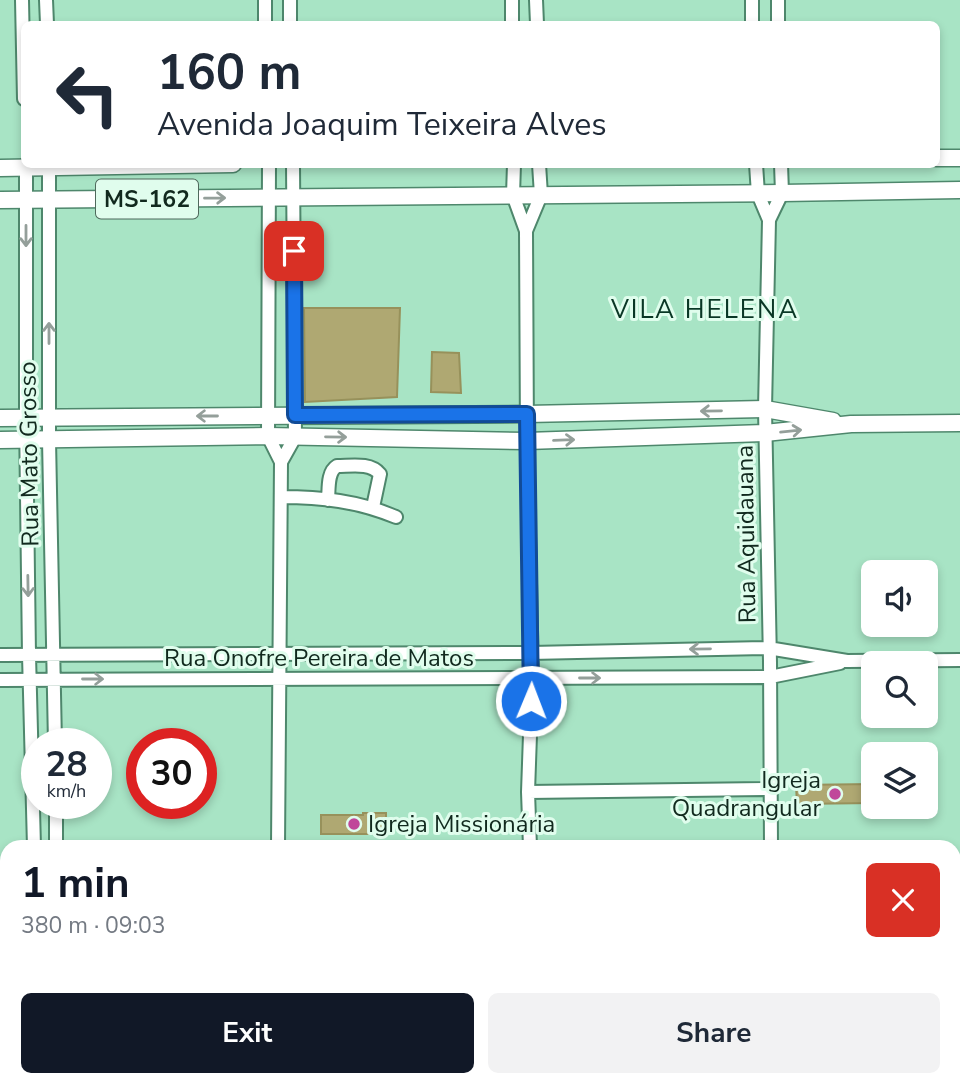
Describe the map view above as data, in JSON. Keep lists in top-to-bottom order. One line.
{"streets":{"main road":["MS-162"],"street":["Rua Mato Grosso","Rua Aquidauana","Rua Onofre Pereira de Matos"]},"crossings":[["MS-162","Rua Mato Grosso"],["MS-162","Rua Aquidauana"],["Rua Mato Grosso","Rua Onofre Pereira de Matos"],["Rua Aquidauana","Rua Onofre Pereira de Matos"]],"districts":["VILA HELENA"],"places":["Igreja Quadrangular","Igreja Missionária"],"page":{"turn":["160 m","Avenida Joaquim Teixeira Alves"],"speed":"28 km/h","limit":"30","heading":["1 min","380 m · 09:03"],"buttons":["Exit","Share"]}}
